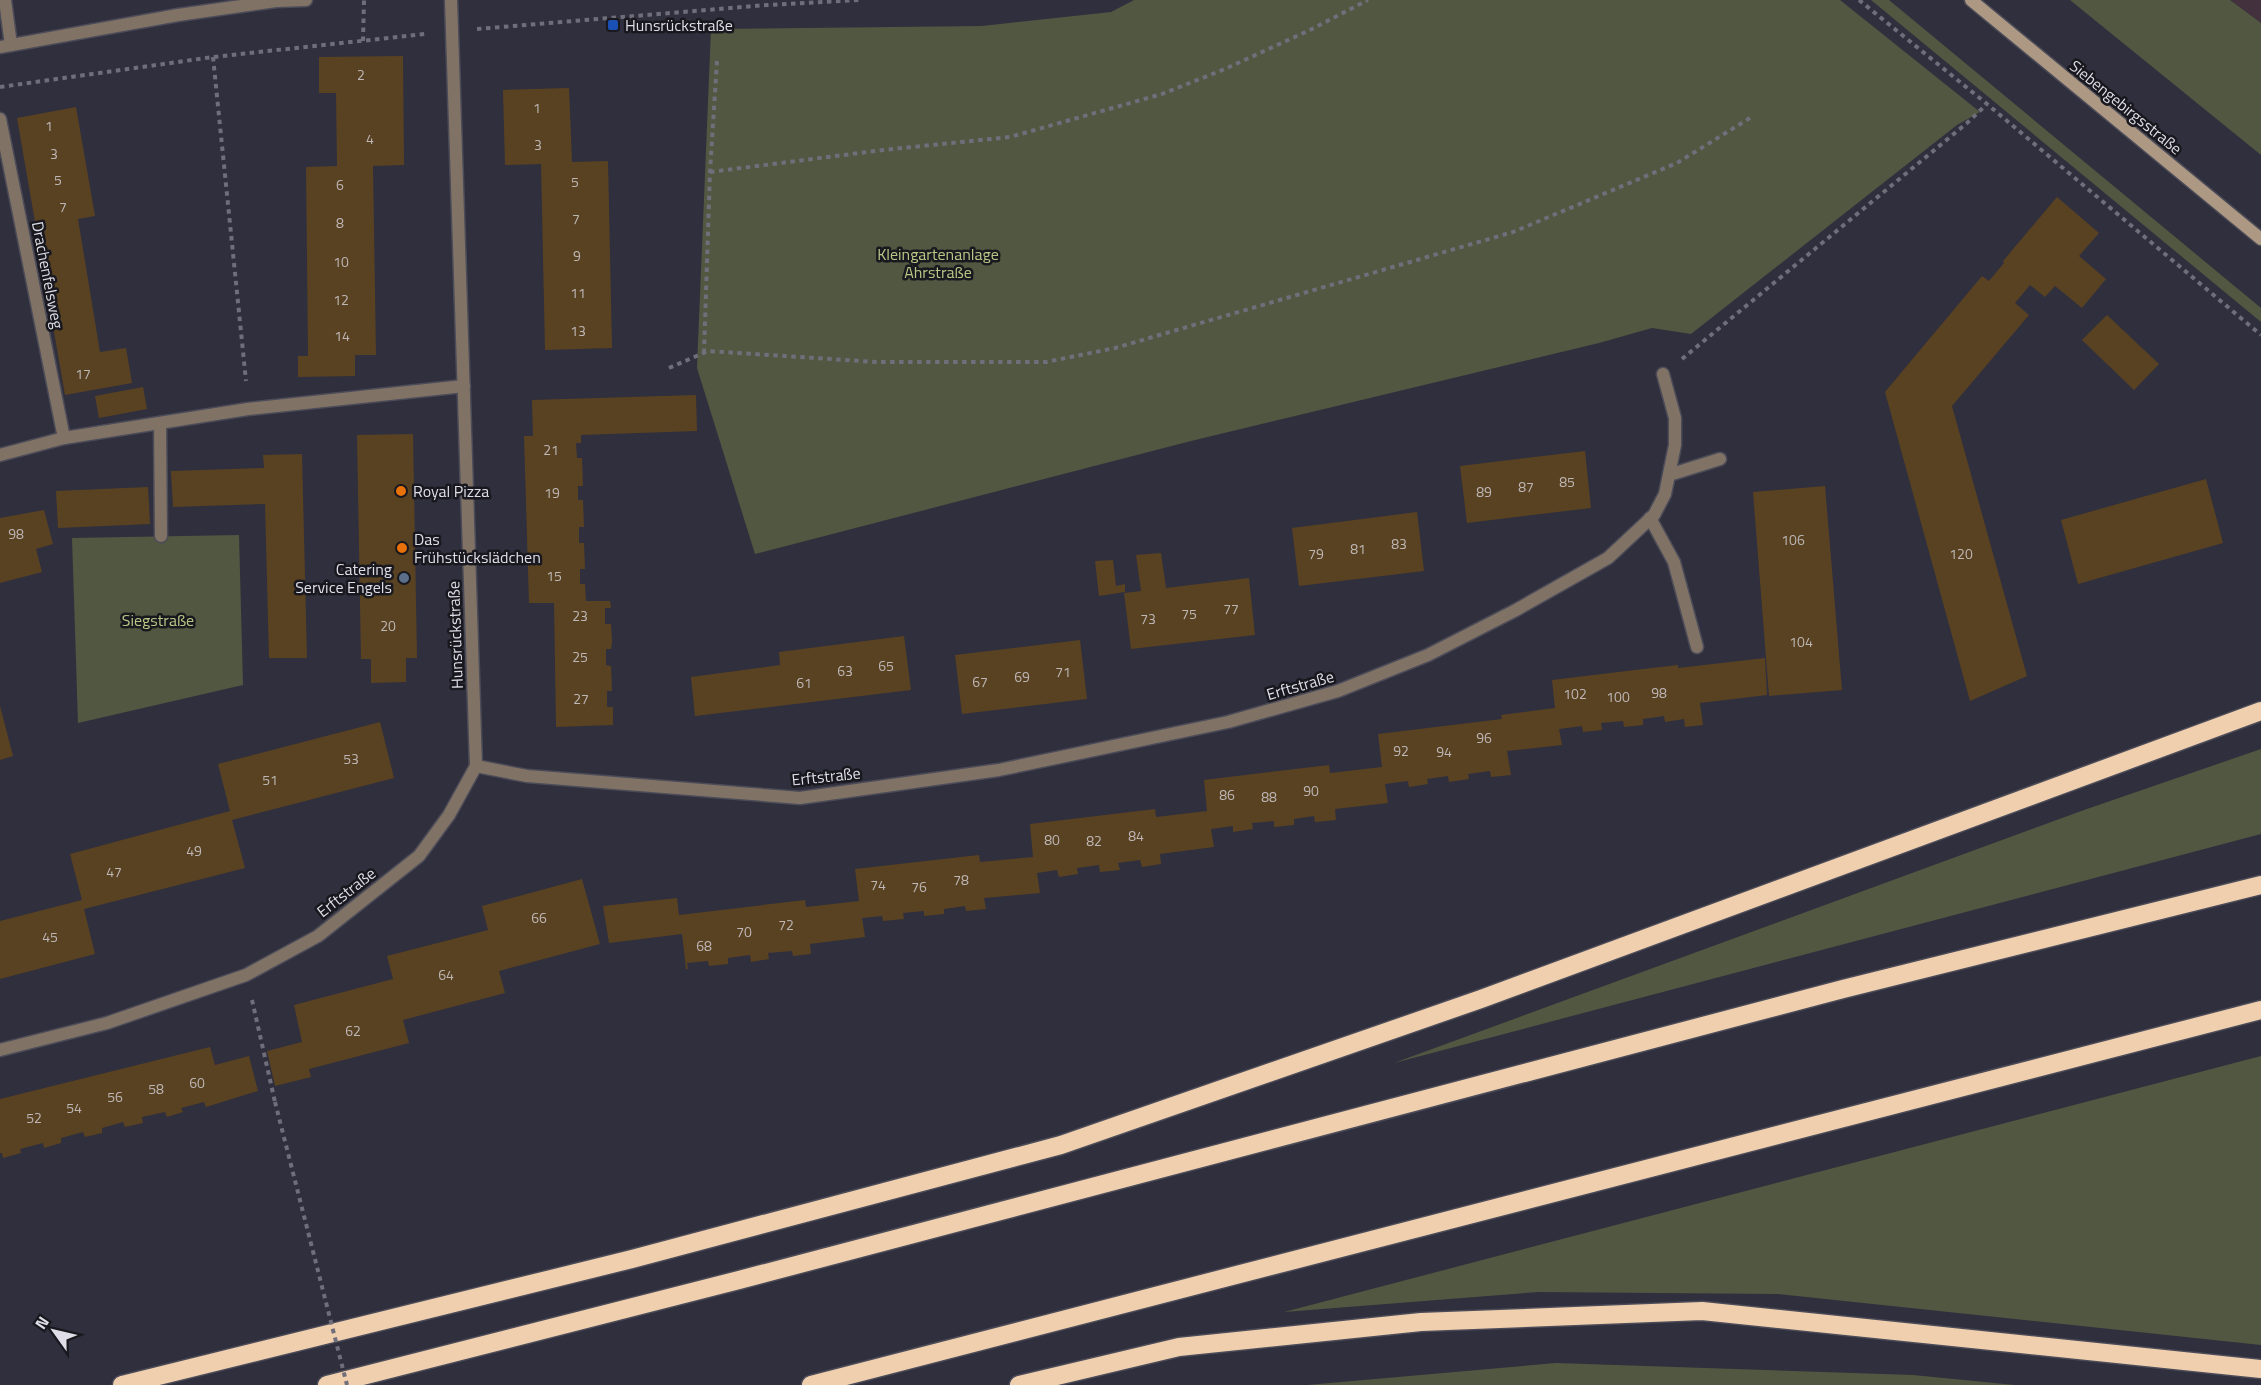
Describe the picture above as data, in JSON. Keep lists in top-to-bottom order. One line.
{"streets":{"main road":["Siebengebirgsstraße"],"street":["Drachenfelsweg","Hunsrückstraße","Erftstraße"]},"crossings":[["Hunsrückstraße","Erftstraße"]],"parks":["Kleingartenanlage Ahrstraße","Siegstraße"],"places":{"transit":["Hunsrückstraße"],"other":["Royal Pizza","Das Frühstückslädchen","Catering Service Engels"]},"house_numbers":["2","1","1","4","3","3","5","5","6","7","7","8","9","10","11","12","13","14","17","21","85","87","89","19","98","106","83","81","79","120","15","77","75","23","73","20","104","25","65","63","71","69","67","61","98","102","100","27","96","92","94","53","51","90","86","88","84","80","82","49","47","78","74","76","66","72","70","45","68","64","62","60","58","56","54","52"],"north":"top left"}
